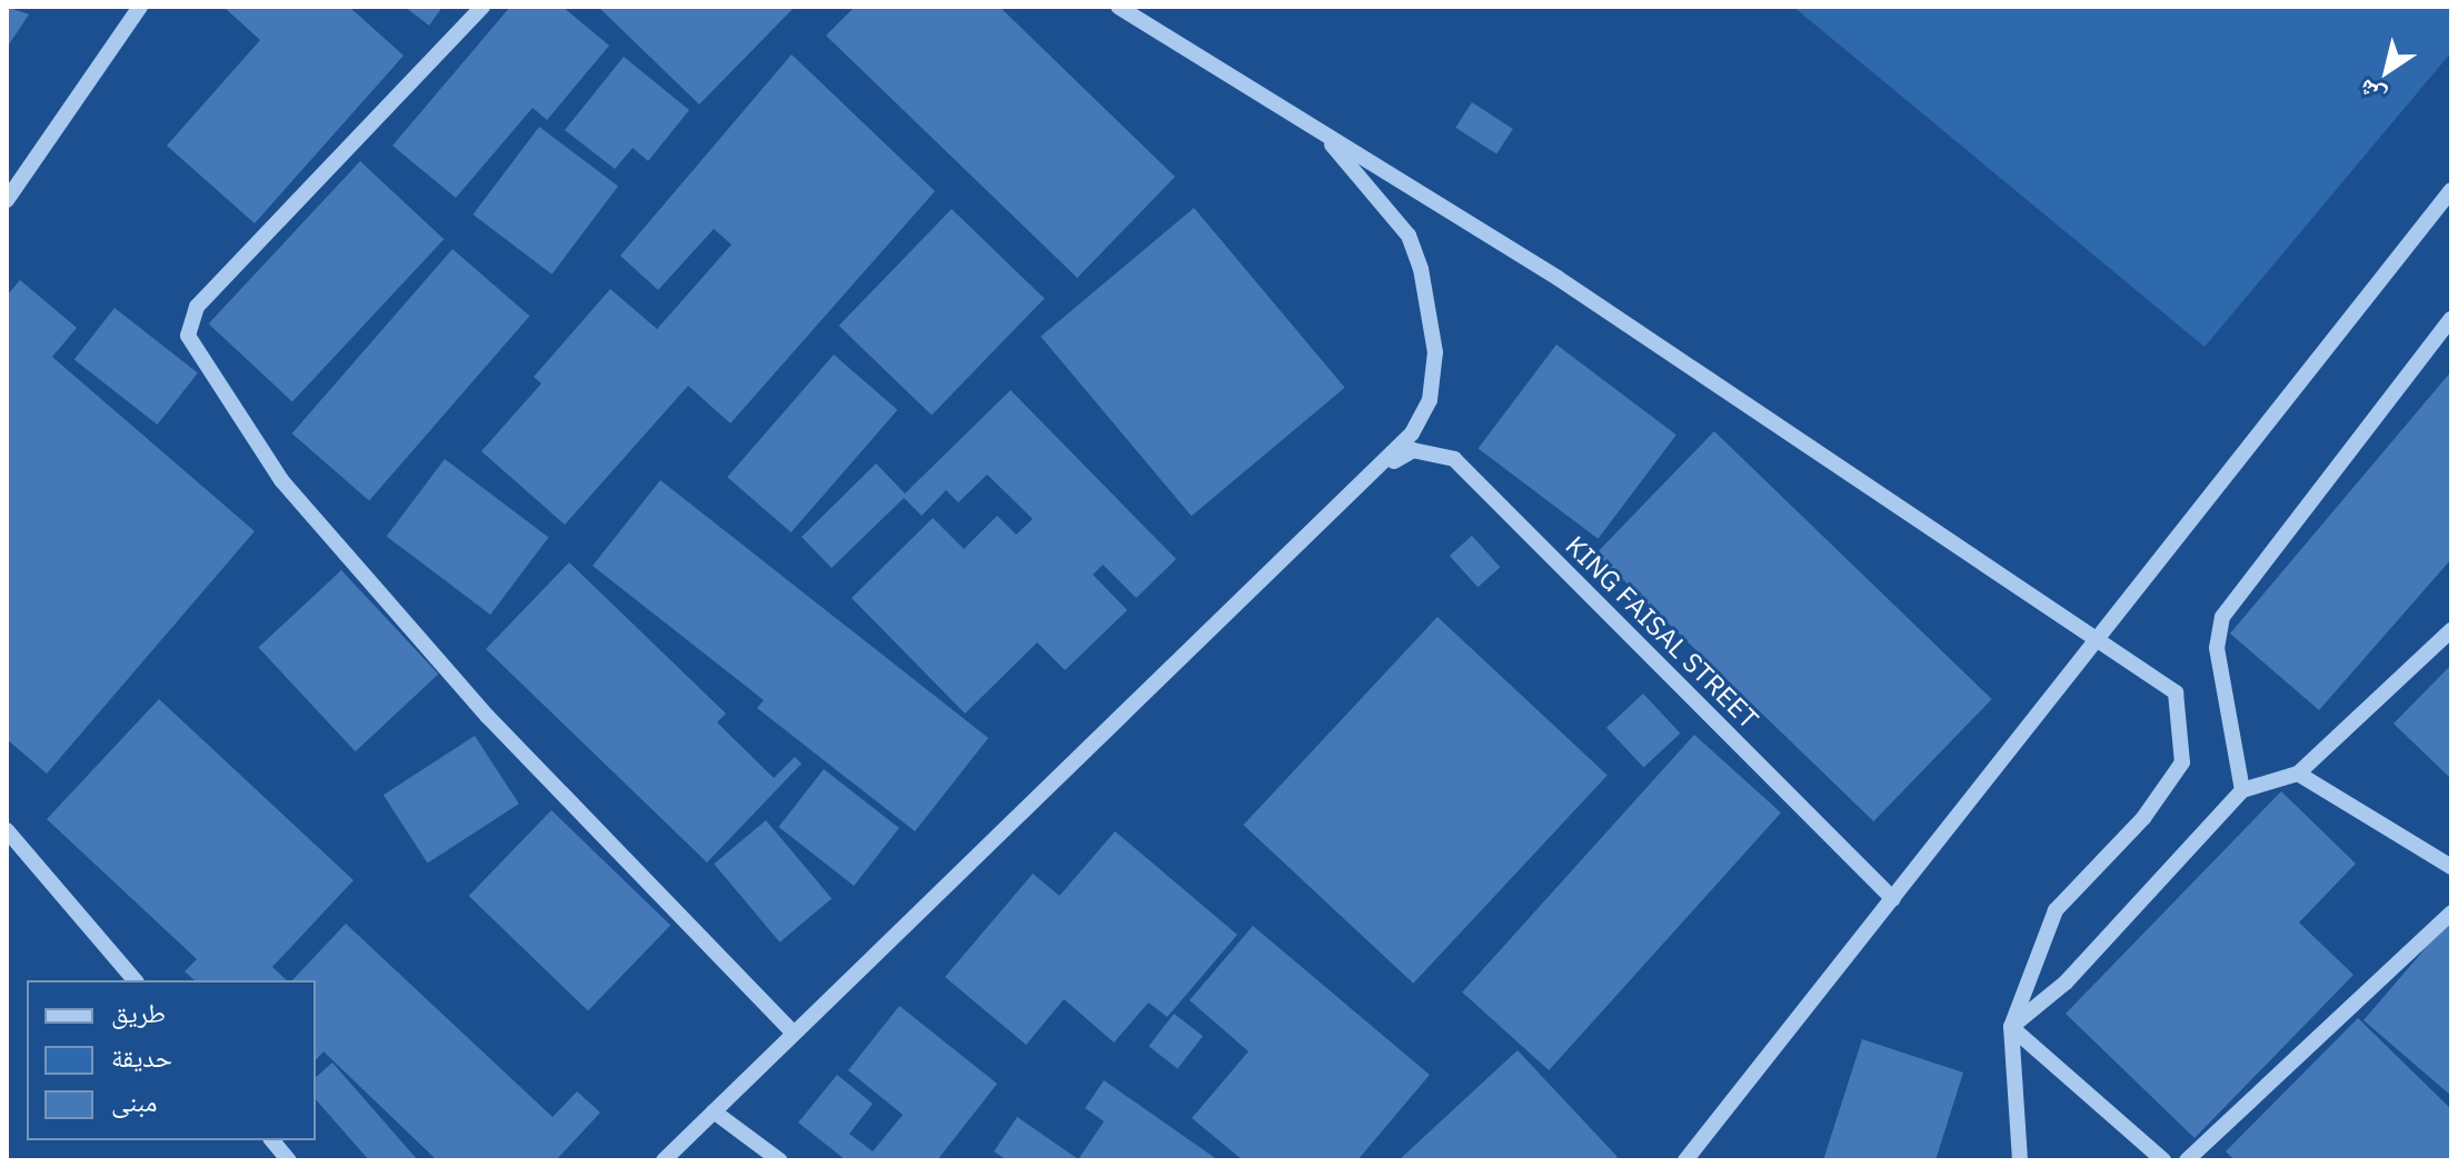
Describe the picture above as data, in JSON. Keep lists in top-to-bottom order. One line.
{"streets":{"street":["KING FAISAL STREET"]},"legend":["طريق","حديقة","مبنى"],"north":"bottom left"}
